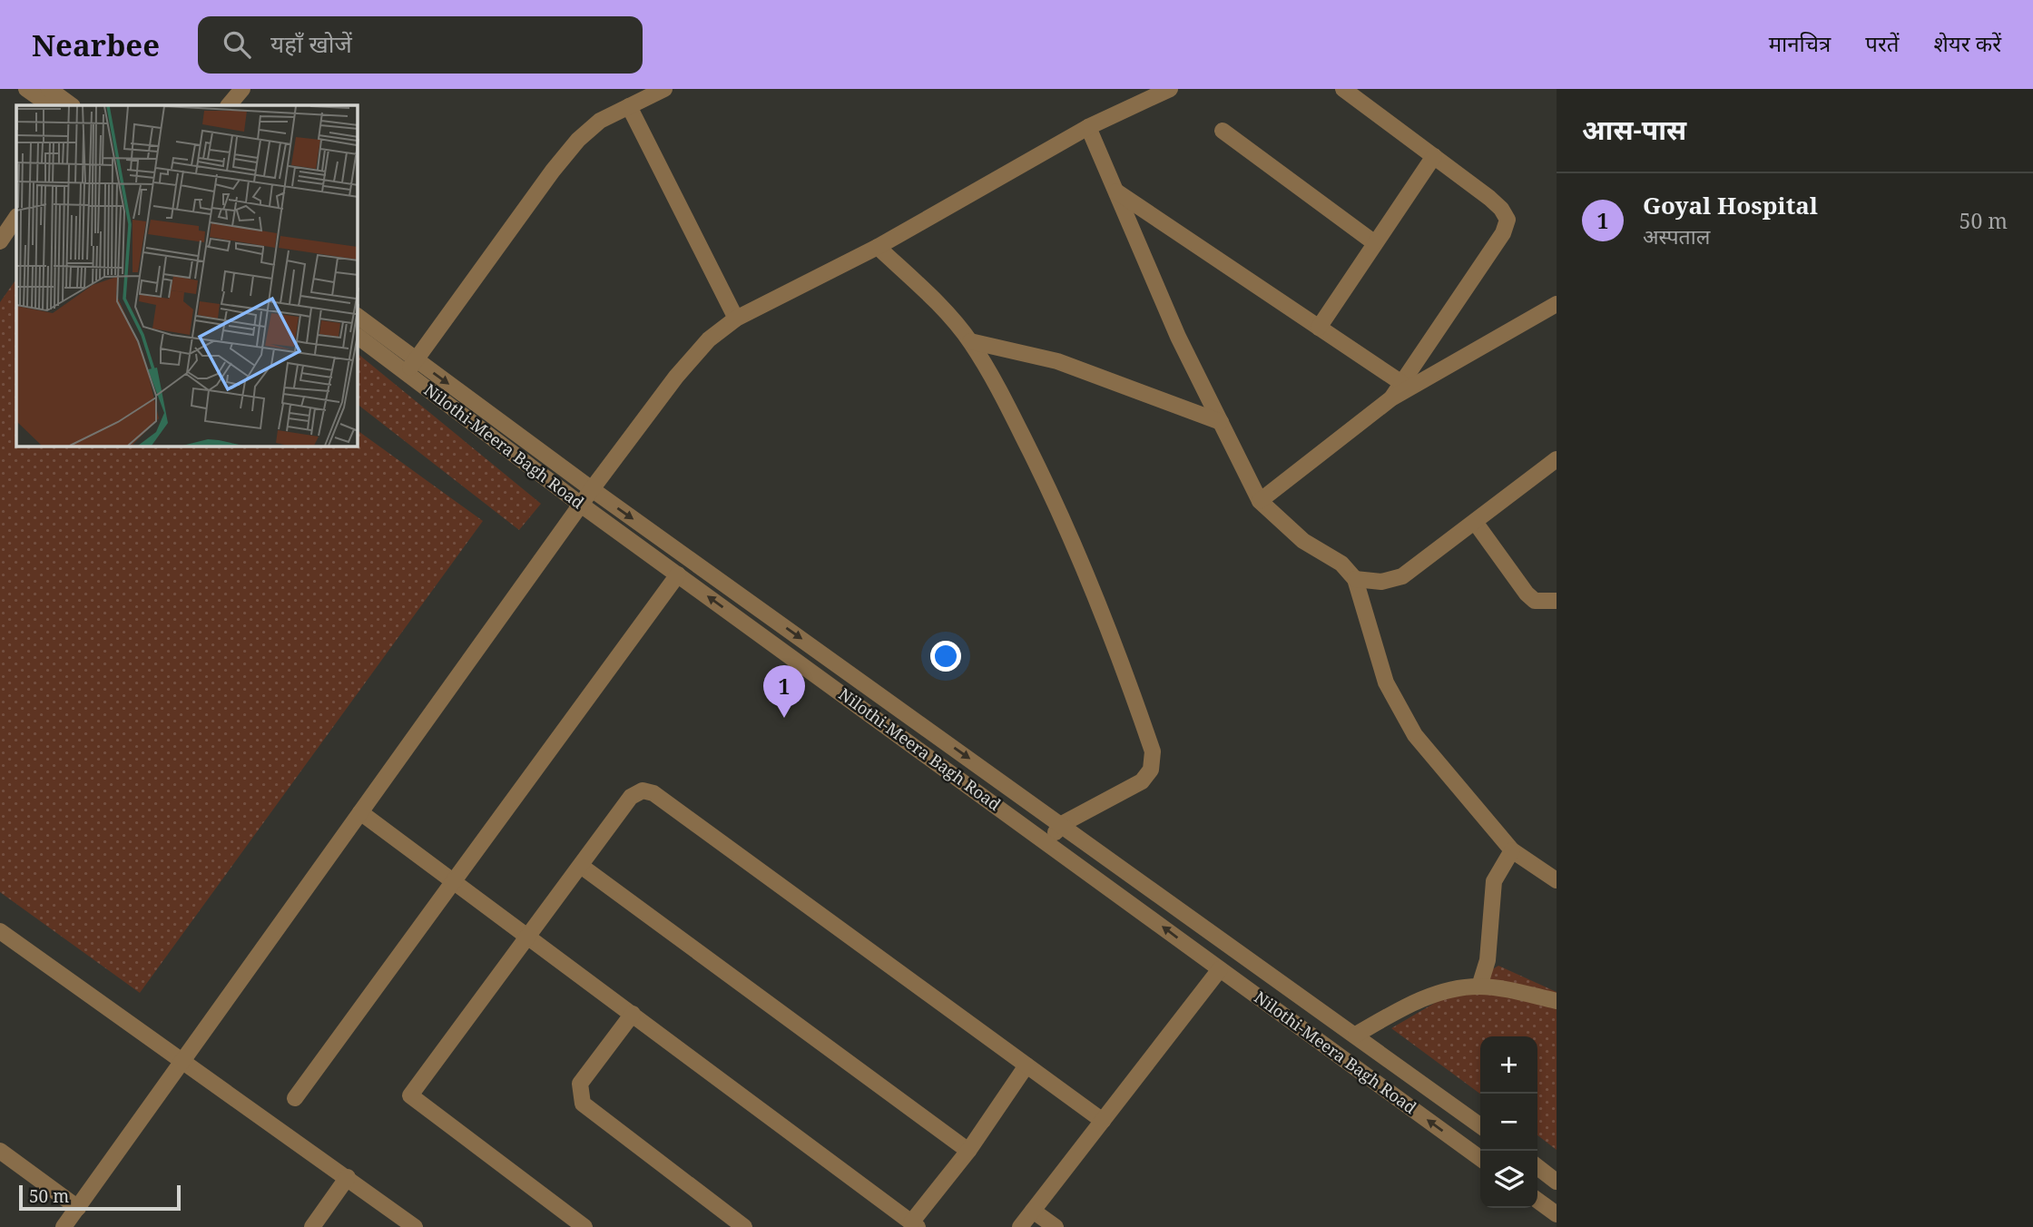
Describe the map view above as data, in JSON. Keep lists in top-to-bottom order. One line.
{"streets":{"street":["Nilothi-Meera Bagh Road"]},"scale_bar":"50 m","page":{"header":"Nearbee","search":"यहाँ खोजें","nav":["मानचित्र","परतें","शेयर करें"],"heading":"आस-पास","list":[{"mark":"1","name":"Goyal Hospital","note":"अस्पताल","value":"50 m"}],"pins":"1","map_buttons":["+","−"],"scale":"50 m"}}
